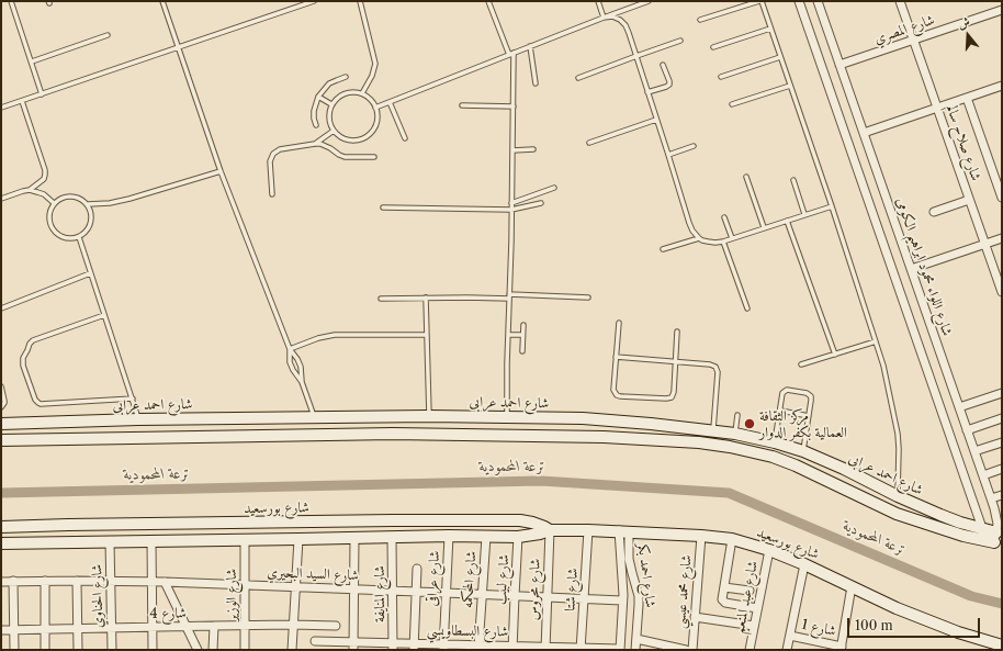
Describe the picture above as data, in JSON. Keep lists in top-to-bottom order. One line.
{"streets":{"main road":["شارع احمد عرابى","شارع بورسعيد"],"street":["شارع المصري","شارع صلاح سالم","شارع اللواء محمود ابراهيم الكومى","شارع السيد البحيري","شارع احمد بكر","شارع عراقى","شارع المحكمه","شارع لبيب","شارع محروس","شارع شتا","شارع محمد عيسي","شارع المنايفة","شارع الوزير","شارع الحناوي","شارع عبد المنعم","شارع 4","شارع 1","شارع البسطاويسي"]},"crossings":[["شارع المصري","شارع صلاح سالم"],["شارع المصري","شارع اللواء محمود ابراهيم الكومى"],["شارع اللواء محمود ابراهيم الكومى","شارع احمد عرابى"],["شارع بورسعيد","شارع احمد بكر"],["شارع بورسعيد","شارع عراقى"],["شارع بورسعيد","شارع المحكمه"],["شارع بورسعيد","شارع لبيب"],["شارع بورسعيد","شارع محروس"],["شارع بورسعيد","شارع شتا"],["شارع بورسعيد","شارع محمد عيسي"],["شارع بورسعيد","شارع المنايفة"],["شارع بورسعيد","شارع الوزير"],["شارع بورسعيد","شارع الحناوي"],["شارع بورسعيد","شارع عبد المنعم"],["شارع السيد البحيري","شارع احمد بكر"],["شارع السيد البحيري","شارع عراقى"],["شارع السيد البحيري","شارع المحكمه"],["شارع السيد البحيري","شارع لبيب"],["شارع السيد البحيري","شارع محروس"],["شارع السيد البحيري","شارع شتا"],["شارع السيد البحيري","شارع المنايفة"],["شارع السيد البحيري","شارع الوزير"],["شارع السيد البحيري","شارع الحناوي"],["شارع احمد بكر","شارع البسطاويسي"],["شارع عراقى","شارع البسطاويسي"],["شارع المحكمه","شارع البسطاويسي"],["شارع لبيب","شارع البسطاويسي"],["شارع محروس","شارع البسطاويسي"],["شارع شتا","شارع البسطاويسي"],["شارع المنايفة","شارع البسطاويسي"],["شارع الوزير","شارع 4"],["شارع الحناوي","شارع 4"]],"water":["ترعة المحمودية"],"places":["مركز الثقافة العمالية بكفر الدوار"],"scale_bar":"100 m","north":"top"}
